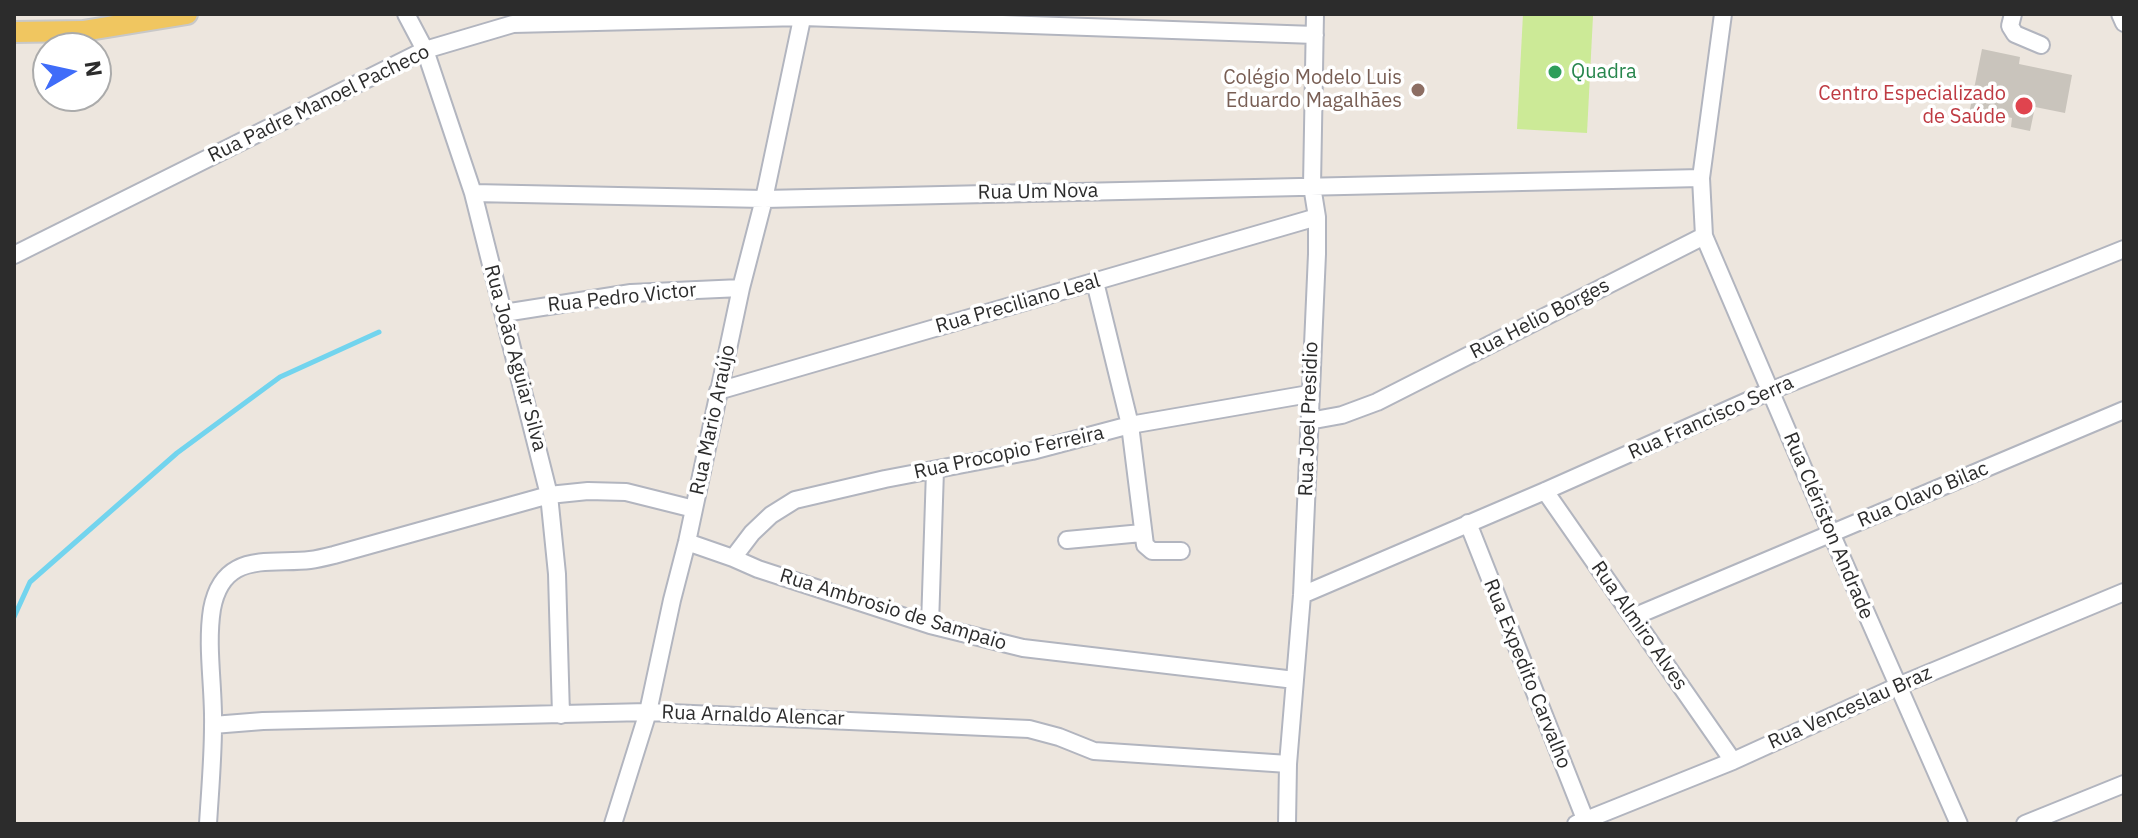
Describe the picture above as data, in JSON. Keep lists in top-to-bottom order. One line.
{"streets":{"street":["Rua Padre Manoel Pacheco","Rua Um Nova","Rua Pedro Victor","Rua Preciliano Leal","Rua Helio Borges","Rua João Aguiar Silva","Rua Francisco Serra","Rua Joel Presidio","Rua Mario Araújo","Rua Procopio Ferreira","Rua Olavo Bilac","Rua Clériston Andrade","Rua Ambrosio de Sampaio","Rua Almiro Alves","Rua Expedito Carvalho","Rua Venceslau Braz","Rua Arnaldo Alencar"]},"crossings":[["Rua Padre Manoel Pacheco","Rua João Aguiar Silva"],["Rua Padre Manoel Pacheco","Rua Joel Presidio"],["Rua Padre Manoel Pacheco","Rua Mario Araújo"],["Rua Um Nova","Rua João Aguiar Silva"],["Rua Um Nova","Rua Joel Presidio"],["Rua Um Nova","Rua Mario Araújo"],["Rua Um Nova","Rua Clériston Andrade"],["Rua Pedro Victor","Rua João Aguiar Silva"],["Rua Pedro Victor","Rua Mario Araújo"],["Rua Preciliano Leal","Rua Joel Presidio"],["Rua Preciliano Leal","Rua Mario Araújo"],["Rua Helio Borges","Rua Joel Presidio"],["Rua Helio Borges","Rua Clériston Andrade"],["Rua João Aguiar Silva","Rua Arnaldo Alencar"],["Rua Francisco Serra","Rua Joel Presidio"],["Rua Francisco Serra","Rua Clériston Andrade"],["Rua Francisco Serra","Rua Almiro Alves"],["Rua Francisco Serra","Rua Expedito Carvalho"],["Rua Joel Presidio","Rua Procopio Ferreira"],["Rua Joel Presidio","Rua Ambrosio de Sampaio"],["Rua Joel Presidio","Rua Arnaldo Alencar"],["Rua Mario Araújo","Rua Ambrosio de Sampaio"],["Rua Mario Araújo","Rua Arnaldo Alencar"],["Rua Procopio Ferreira","Rua Ambrosio de Sampaio"],["Rua Olavo Bilac","Rua Clériston Andrade"],["Rua Olavo Bilac","Rua Almiro Alves"],["Rua Clériston Andrade","Rua Venceslau Braz"],["Rua Almiro Alves","Rua Venceslau Braz"],["Rua Expedito Carvalho","Rua Venceslau Braz"]],"places":["Quadra","Colégio Modelo Luis Eduardo Magalhães","Centro Especializado de Saúde"],"north":"right"}
